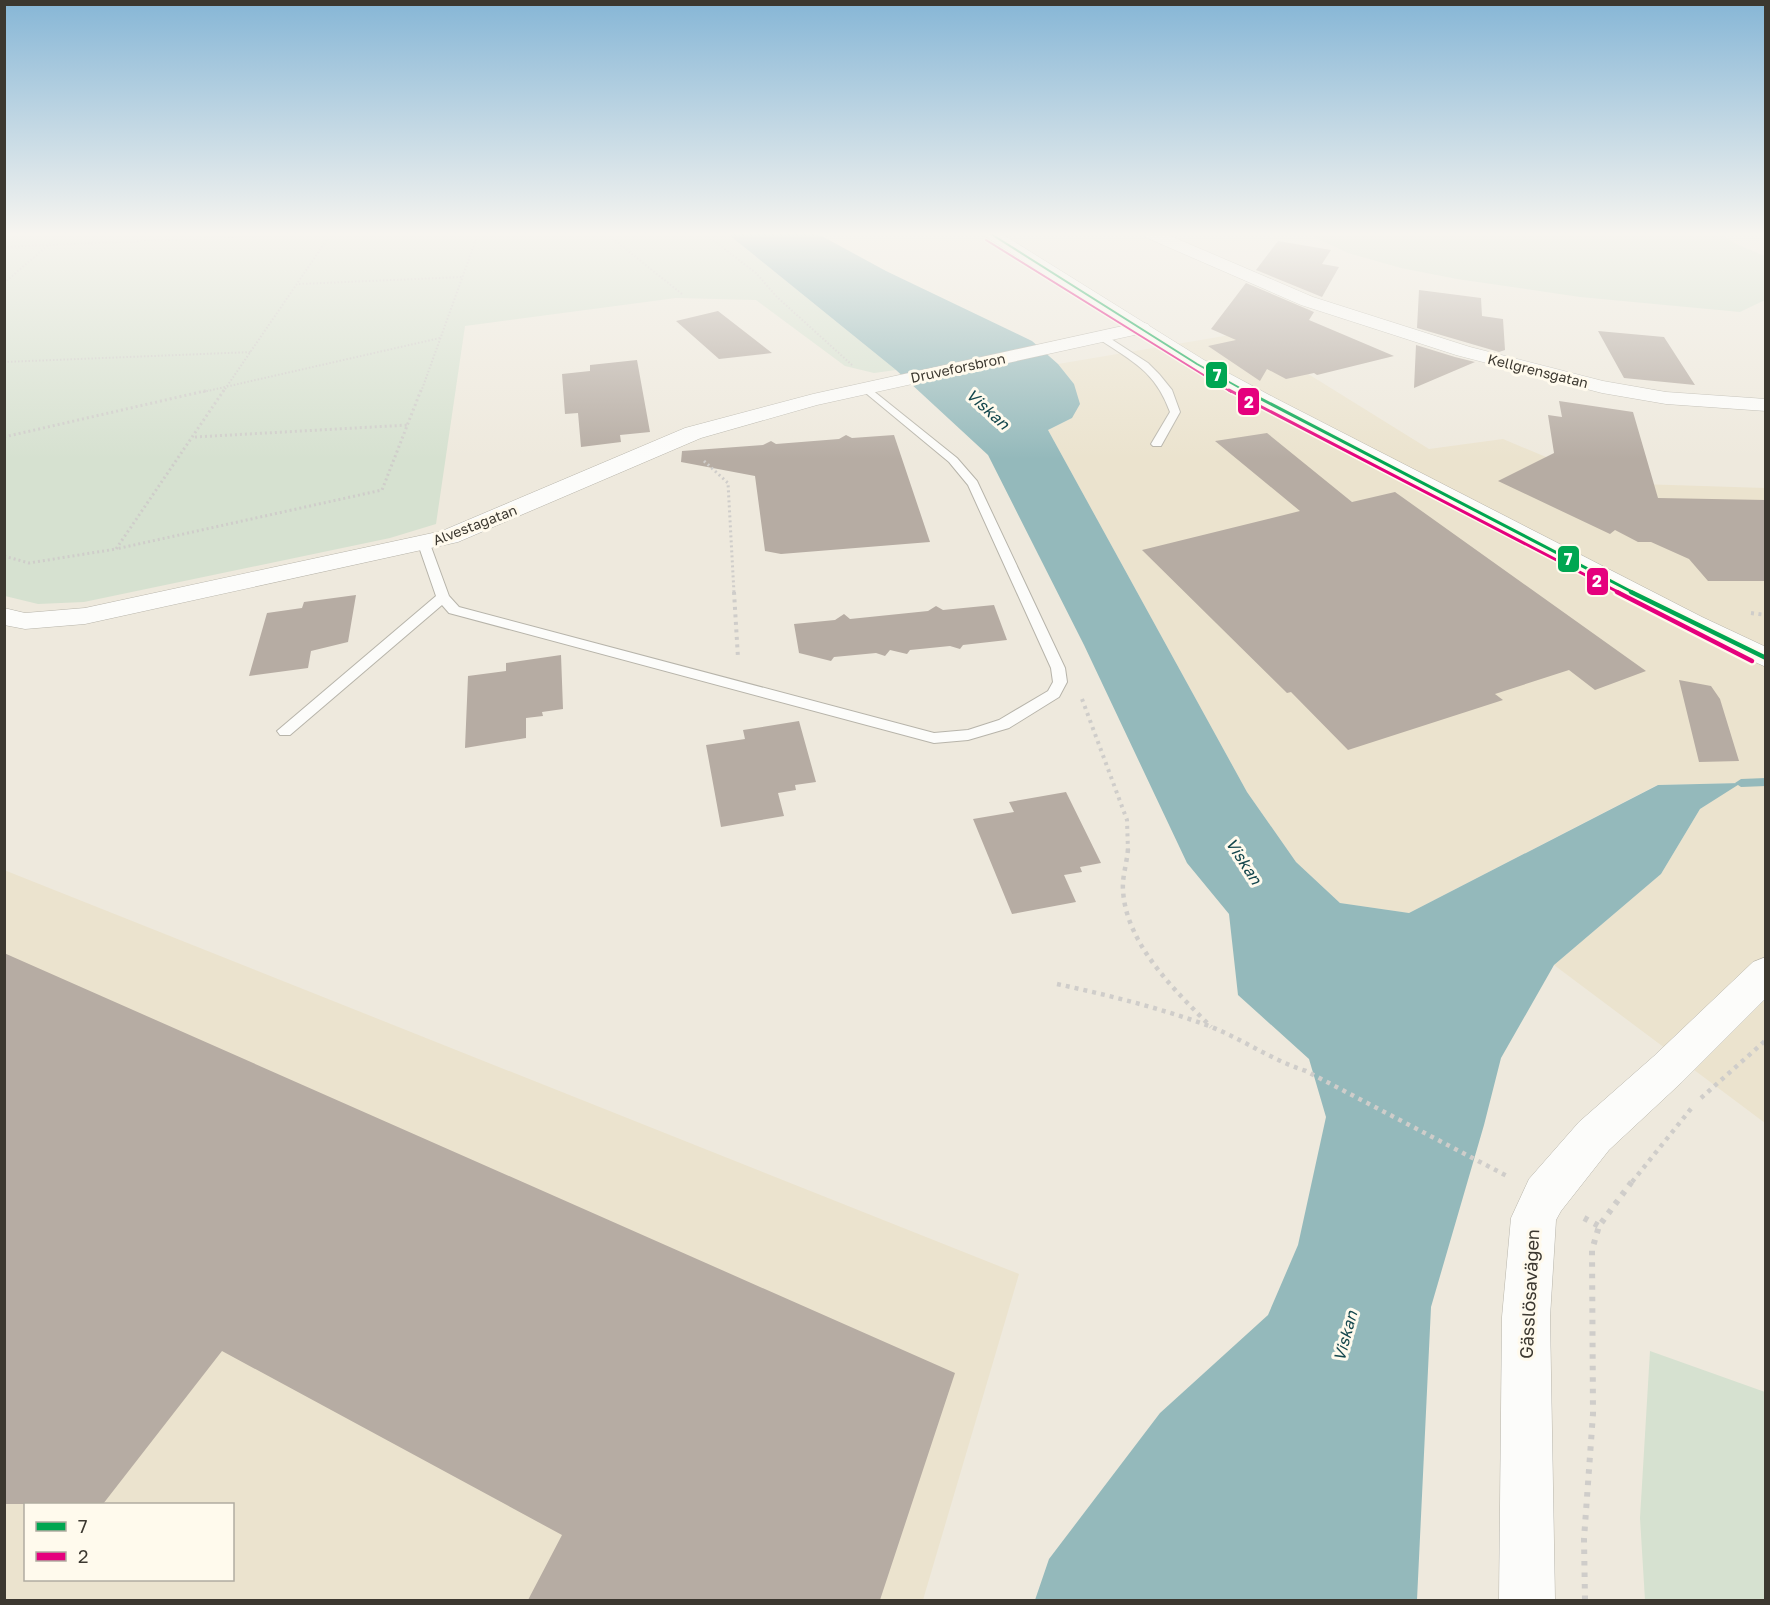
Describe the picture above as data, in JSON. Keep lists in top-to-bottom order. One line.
{"streets":{"street":["Druveforsbron","Kellgrensgatan","Alvestagatan","Gässlösavägen"]},"crossings":[["Druveforsbron","Alvestagatan"]],"water":["Viskan"],"lines":["transit line 7","transit line 2"],"legend":["7","2"]}
